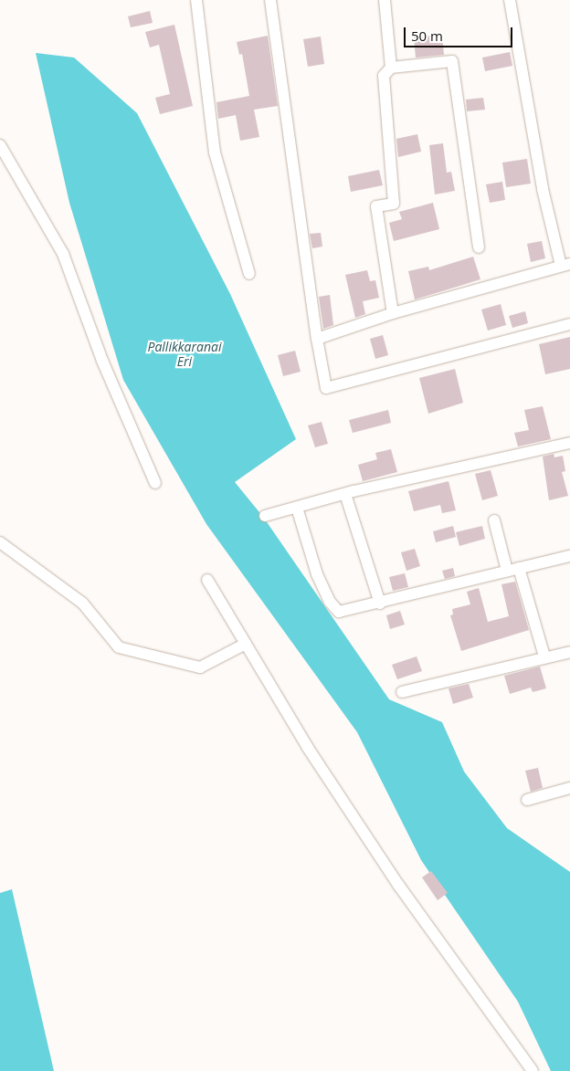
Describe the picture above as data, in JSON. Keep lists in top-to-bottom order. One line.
{"water":["Pallikkaranai Eri"],"scale_bar":"50 m"}
